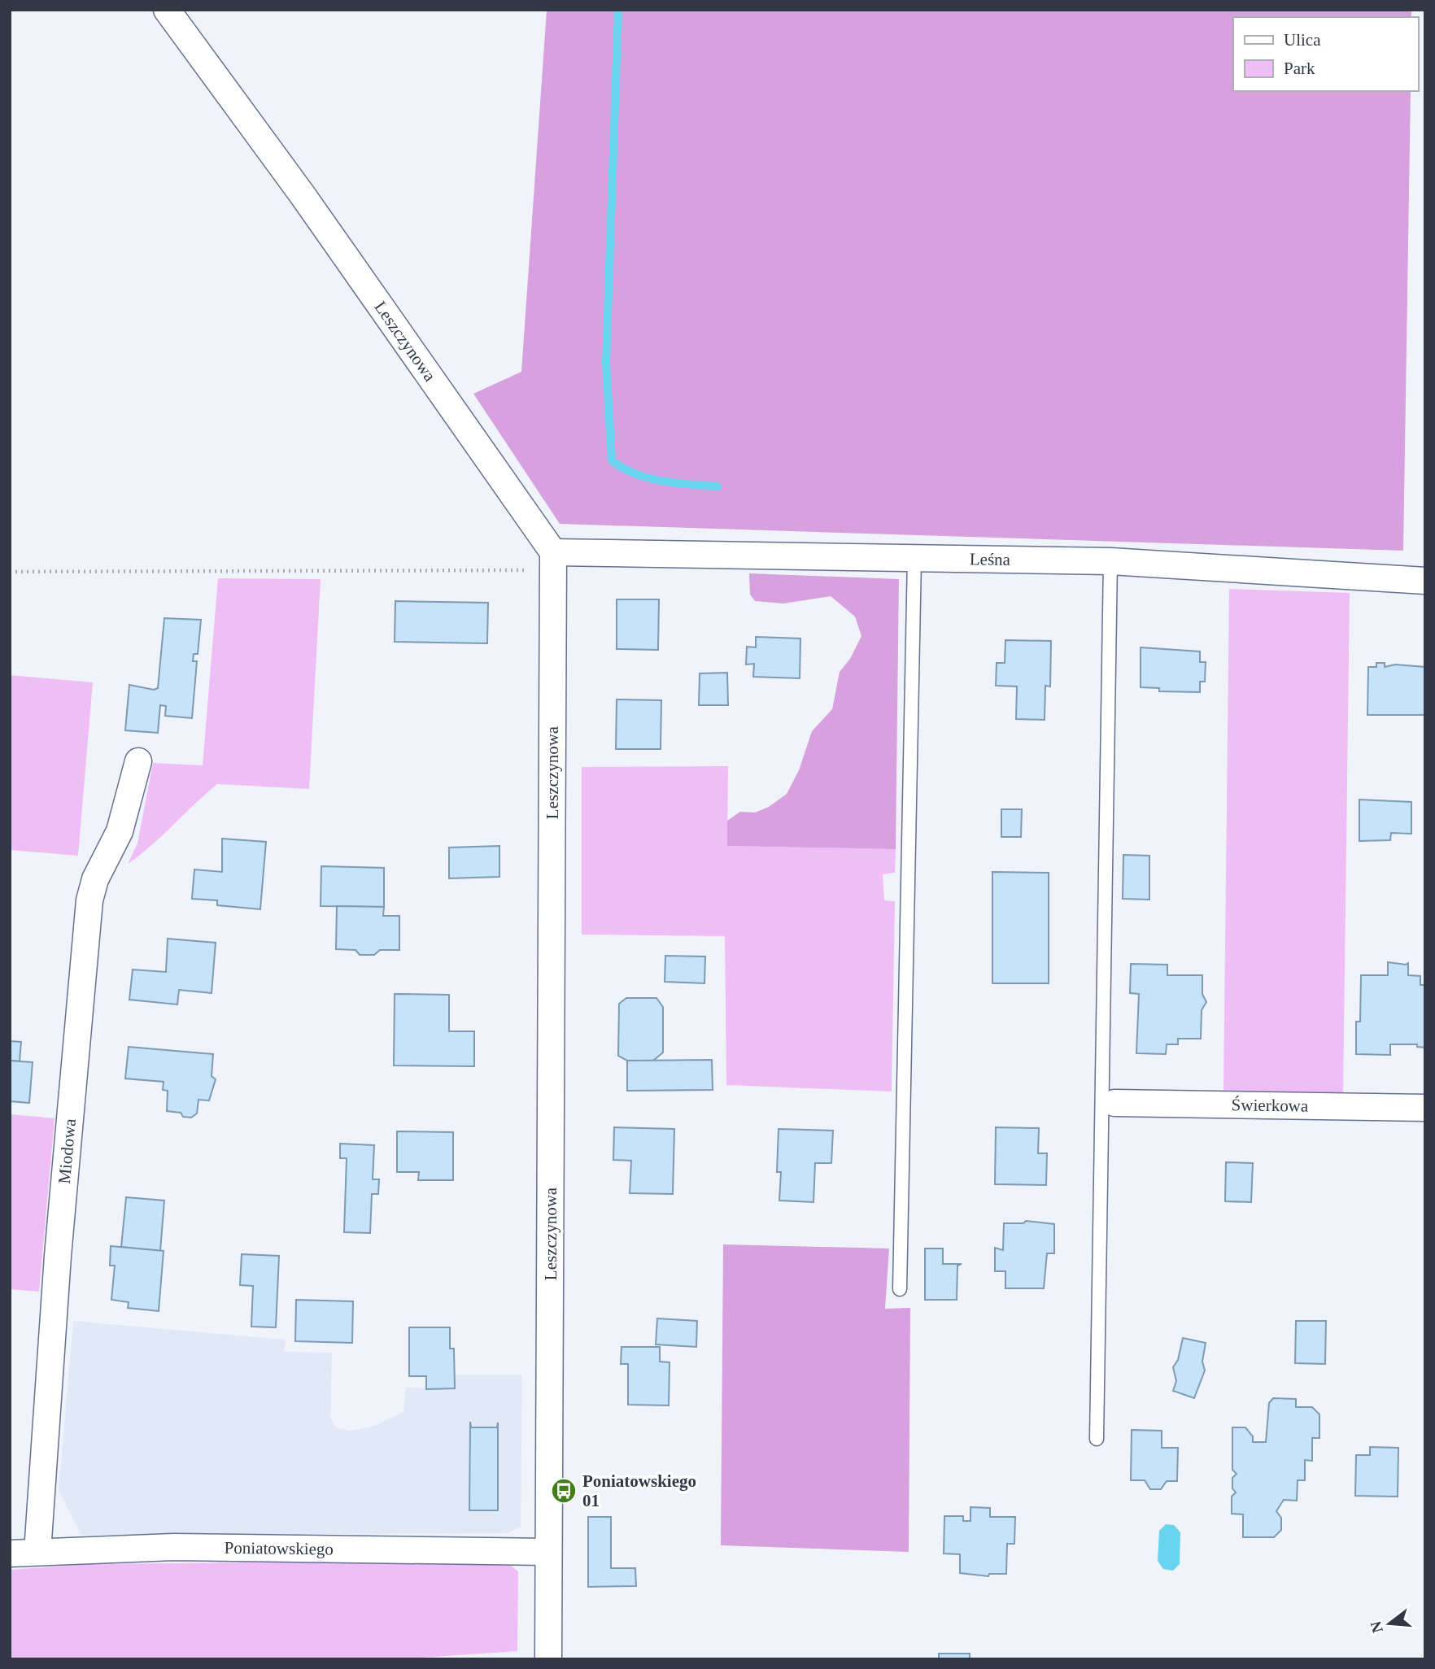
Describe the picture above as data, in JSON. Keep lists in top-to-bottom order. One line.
{"streets":{"street":["Leszczynowa","Leśna","Świerkowa","Miodowa","Poniatowskiego"]},"crossings":[["Leszczynowa","Leśna"],["Leszczynowa","Poniatowskiego"],["Miodowa","Poniatowskiego"]],"places":{"bus stop":["Poniatowskiego 01"]},"legend":["Ulica","Park"],"north":"left"}
